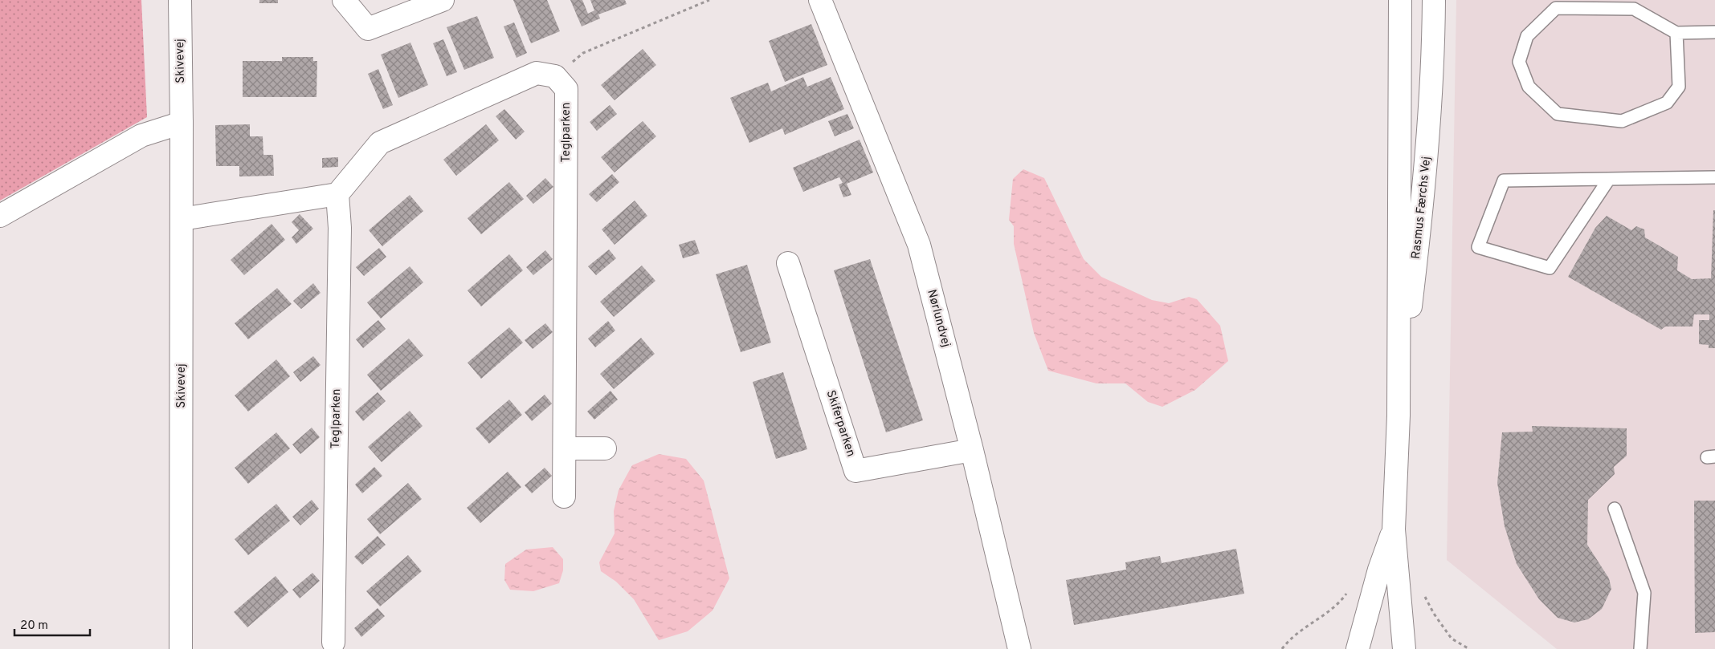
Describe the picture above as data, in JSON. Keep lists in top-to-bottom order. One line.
{"streets":{"street":["Skivevej","Teglparken","Rasmus Færchs Vej","Nørlundvej","Skiferparken"]},"crossings":[["Nørlundvej","Skiferparken"]],"scale_bar":"20 m"}
